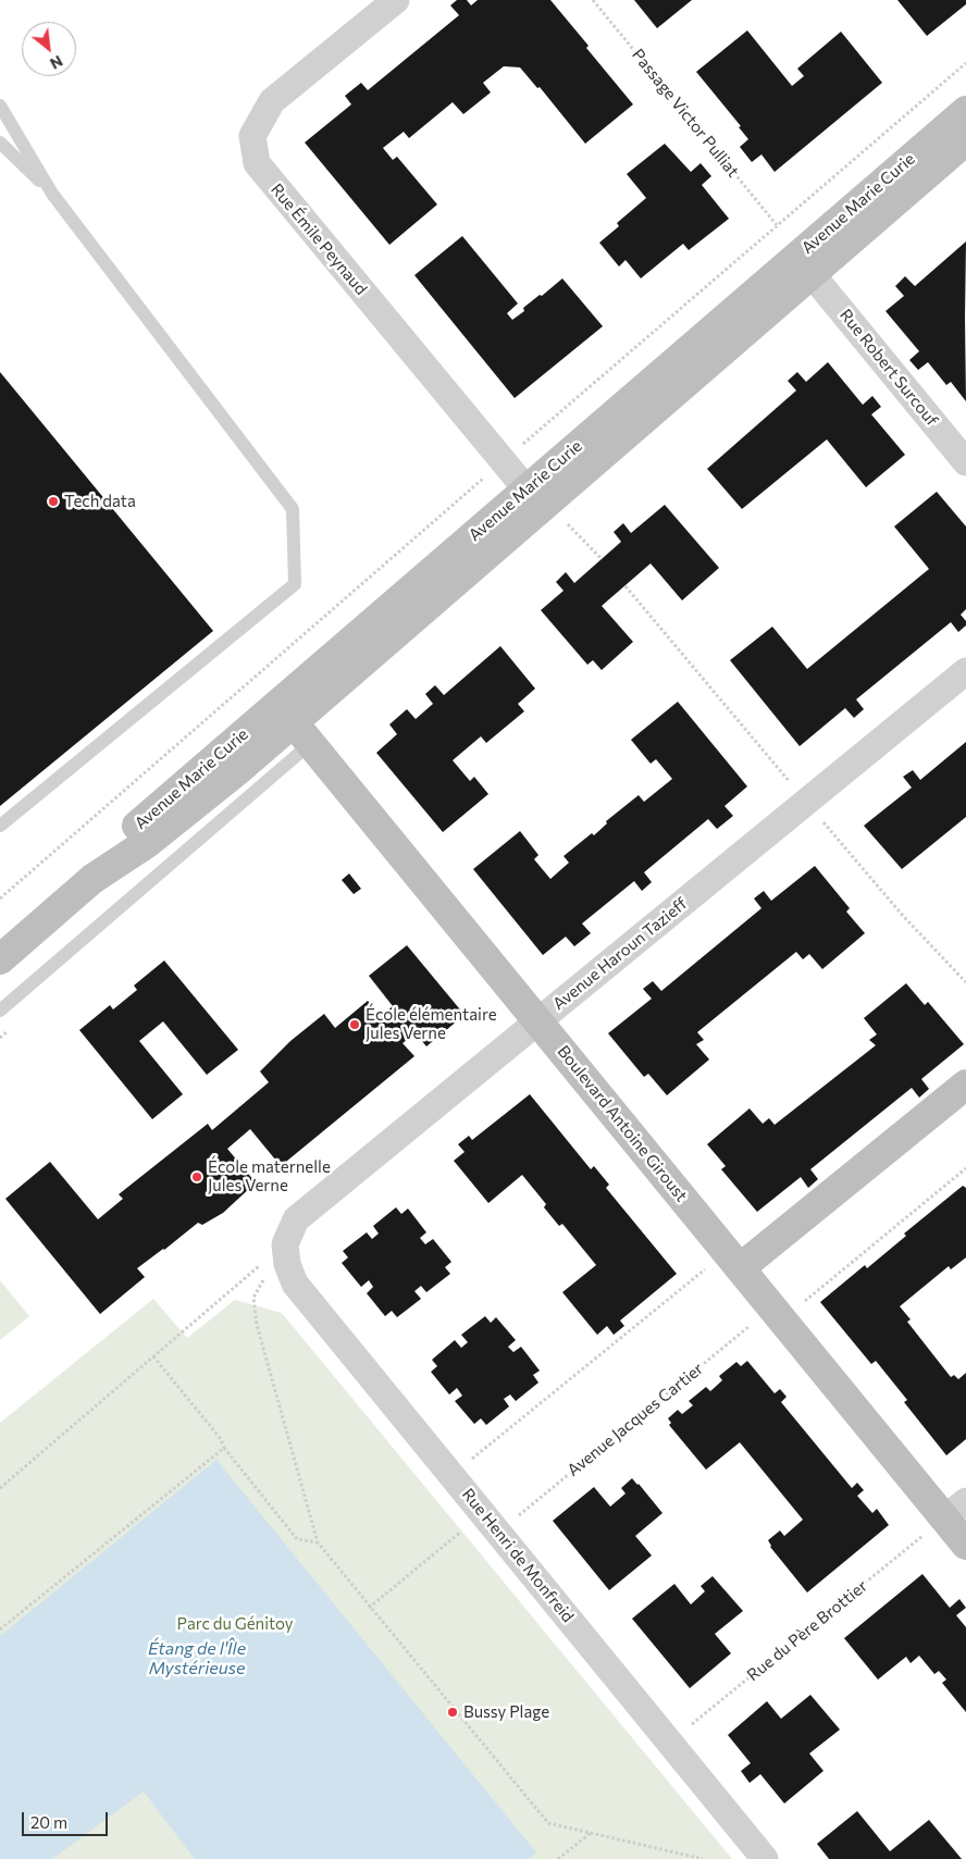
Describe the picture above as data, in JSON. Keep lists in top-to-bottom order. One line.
{"streets":{"main road":["Avenue Marie Curie","Boulevard Antoine Giroust"],"street":["Rue Émile Peynaud","Rue Robert Surcouf","Avenue Haroun Tazieff","Rue Henri de Monfreid"],"path":["Passage Victor Pulliat","Avenue Jacques Cartier","Rue du Père Brottier"]},"crossings":[["Avenue Marie Curie","Rue Émile Peynaud"],["Avenue Marie Curie","Rue Robert Surcouf"],["Avenue Marie Curie","Boulevard Antoine Giroust"],["Avenue Haroun Tazieff","Boulevard Antoine Giroust"],["Avenue Haroun Tazieff","Rue Henri de Monfreid"],["Boulevard Antoine Giroust","Avenue Jacques Cartier"],["Boulevard Antoine Giroust","Rue du Père Brottier"],["Avenue Jacques Cartier","Rue Henri de Monfreid"],["Rue Henri de Monfreid","Rue du Père Brottier"]],"water":["Étang de l'Île Mystérieuse"],"parks":["Parc du Génitoy"],"places":["Tech data","École élémentaire Jules Verne","École maternelle Jules Verne","Bussy Plage"],"scale_bar":"20 m","north":"bottom right"}
